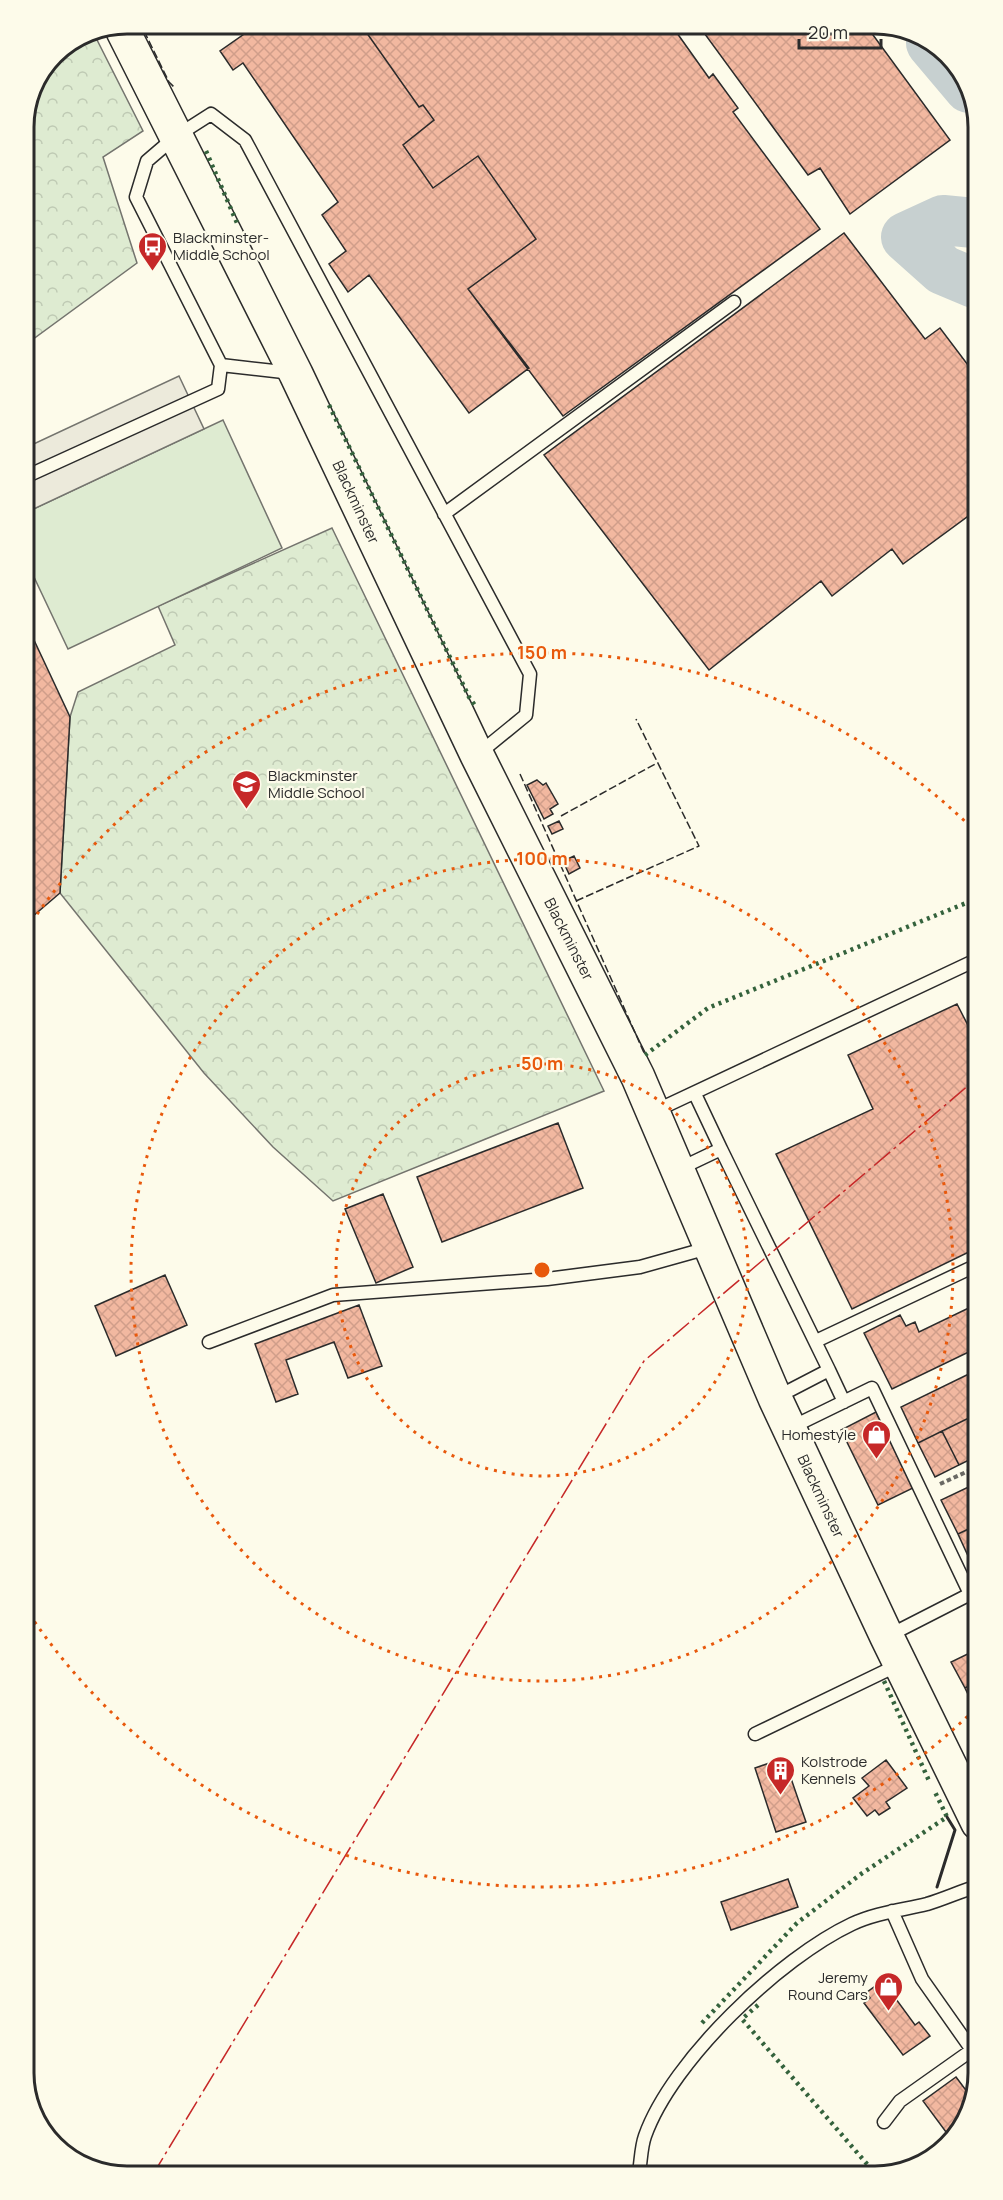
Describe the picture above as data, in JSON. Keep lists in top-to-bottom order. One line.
{"streets":{"main road":["Blackminster"]},"places":{"bus stop":["Blackminster- Middle School"],"school or university":["Blackminster Middle School"],"shop":["Homestyle","Jeremy Round Cars"],"building":["Kolstrode Kennels"]},"scale_bar":"20 m","rings":["150 m","100 m","50 m"]}
